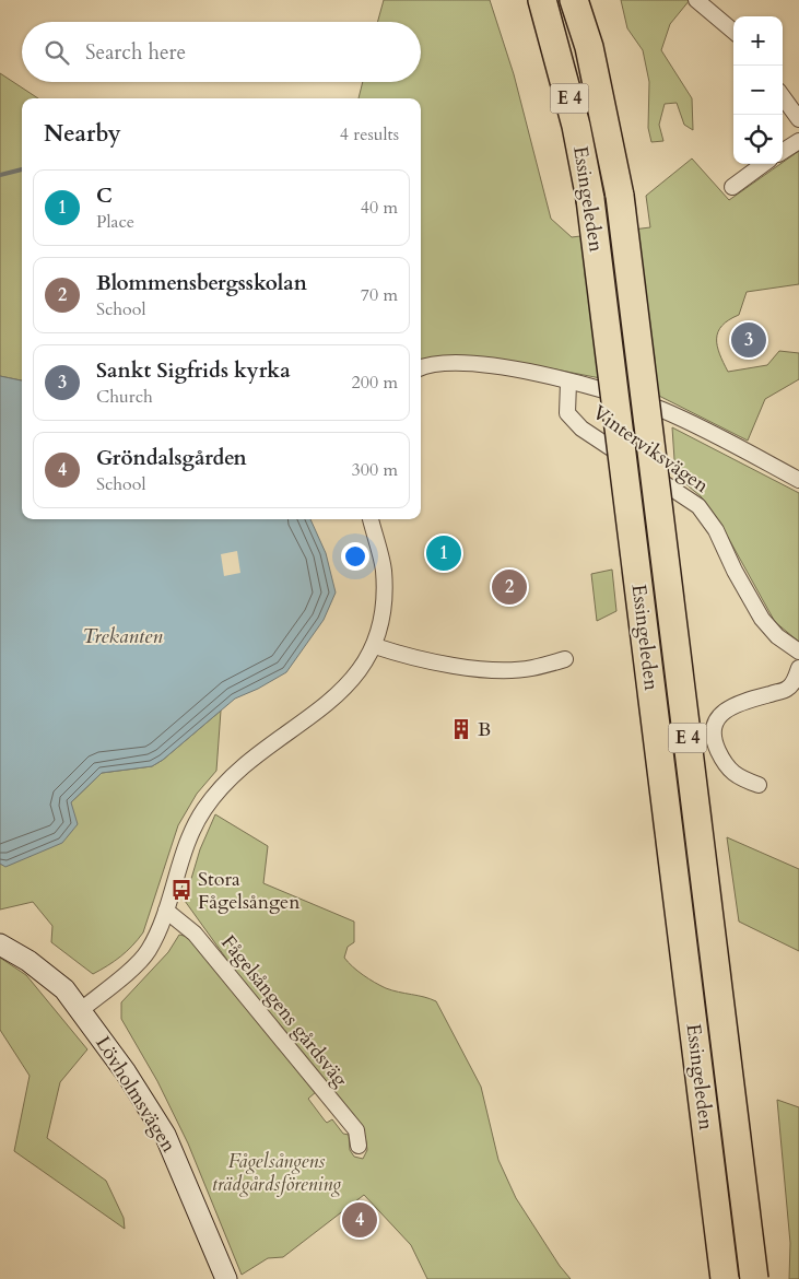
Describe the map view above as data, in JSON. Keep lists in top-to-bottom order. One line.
{"streets":{"highway":["E 4","Essingeleden"],"street":["Vinterviksvägen","Fågelsångens gårdsväg","Lövholmsvägen"]},"water":["Trekanten"],"parks":["Fågelsångens trädgårdsförening"],"places":{"building":["B"],"bus stop":["Stora Fågelsången"]},"page":{"map_buttons":["+","−"],"search":"Search here","heading":["Nearby","4 results"],"list":[{"mark":"1","name":"C","note":"Place","value":"40 m"},{"mark":"2","name":"Blommensbergsskolan","note":"School","value":"70 m"},{"mark":"3","name":"Sankt Sigfrids kyrka","note":"Church","value":"200 m"},{"mark":"4","name":"Gröndalsgården","note":"School","value":"300 m"}],"pins":["3","1","2","4"]}}
